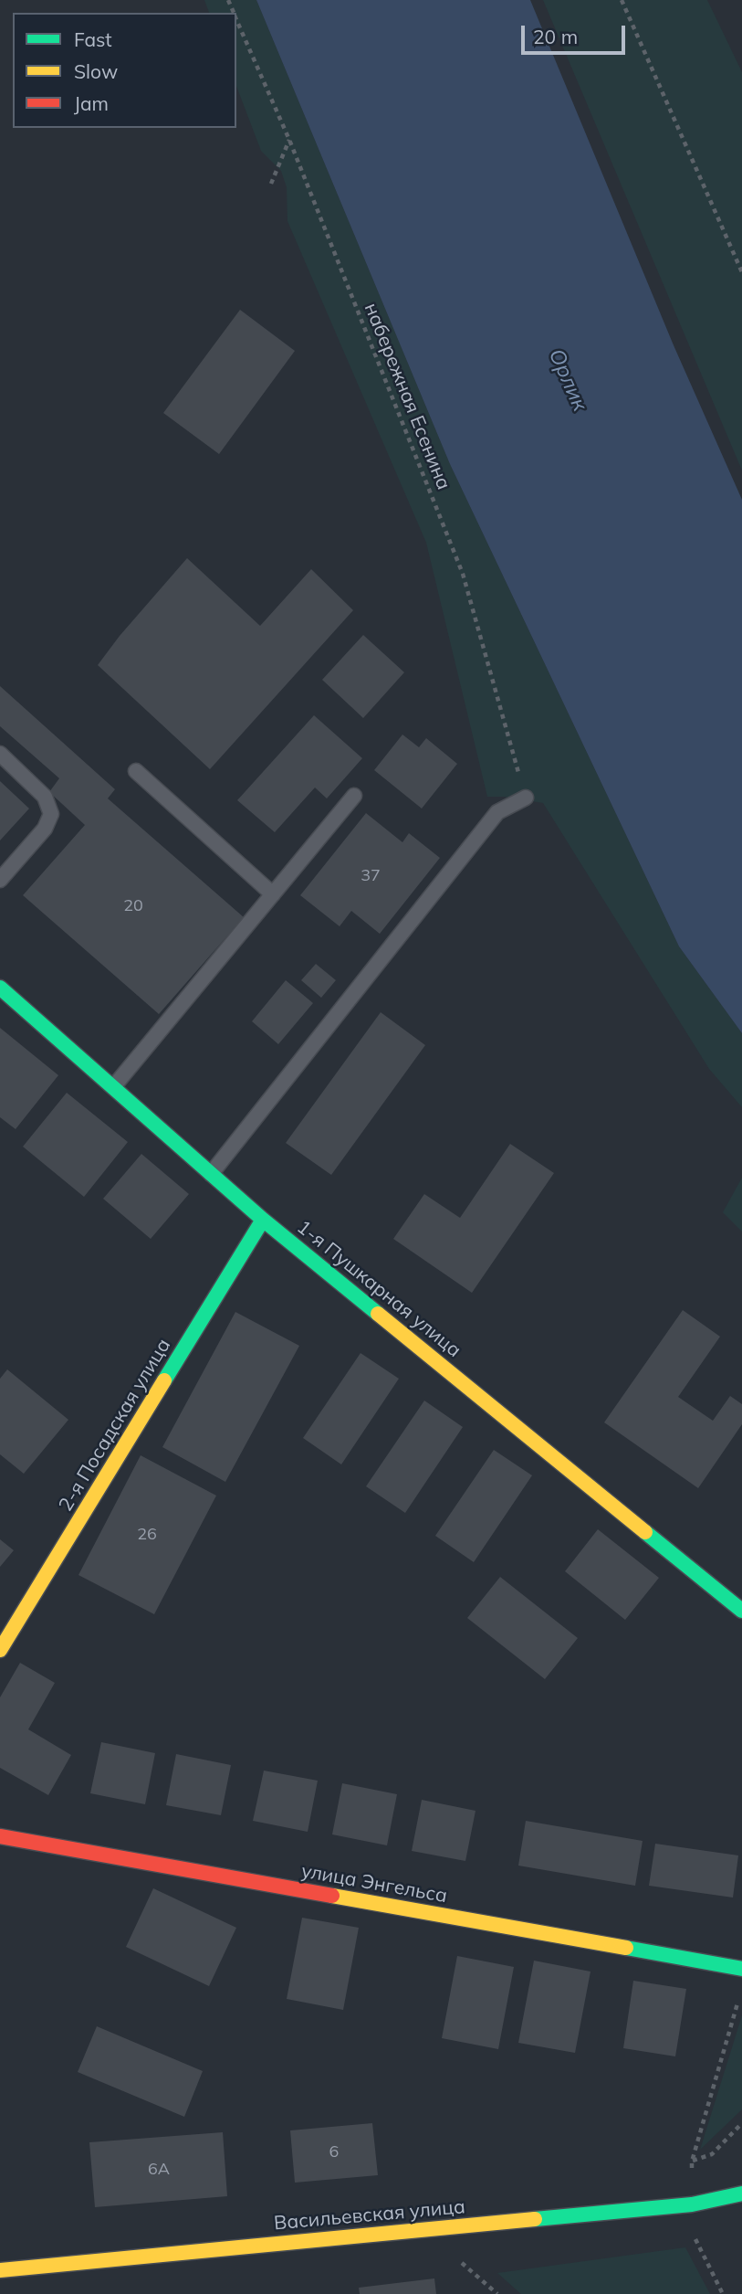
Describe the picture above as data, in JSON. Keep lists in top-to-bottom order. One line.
{"streets":{"street":["1-я Пушкарная улица","2-я Посадская улица","улица Энгельса","Васильевская улица"],"path":["набережная Есенина"]},"crossings":[["1-я Пушкарная улица","2-я Посадская улица"]],"water":["Орлик"],"house_numbers":["37","20","26","6","6А"],"legend":["Fast","Slow","Jam"],"scale_bar":"20 m"}
